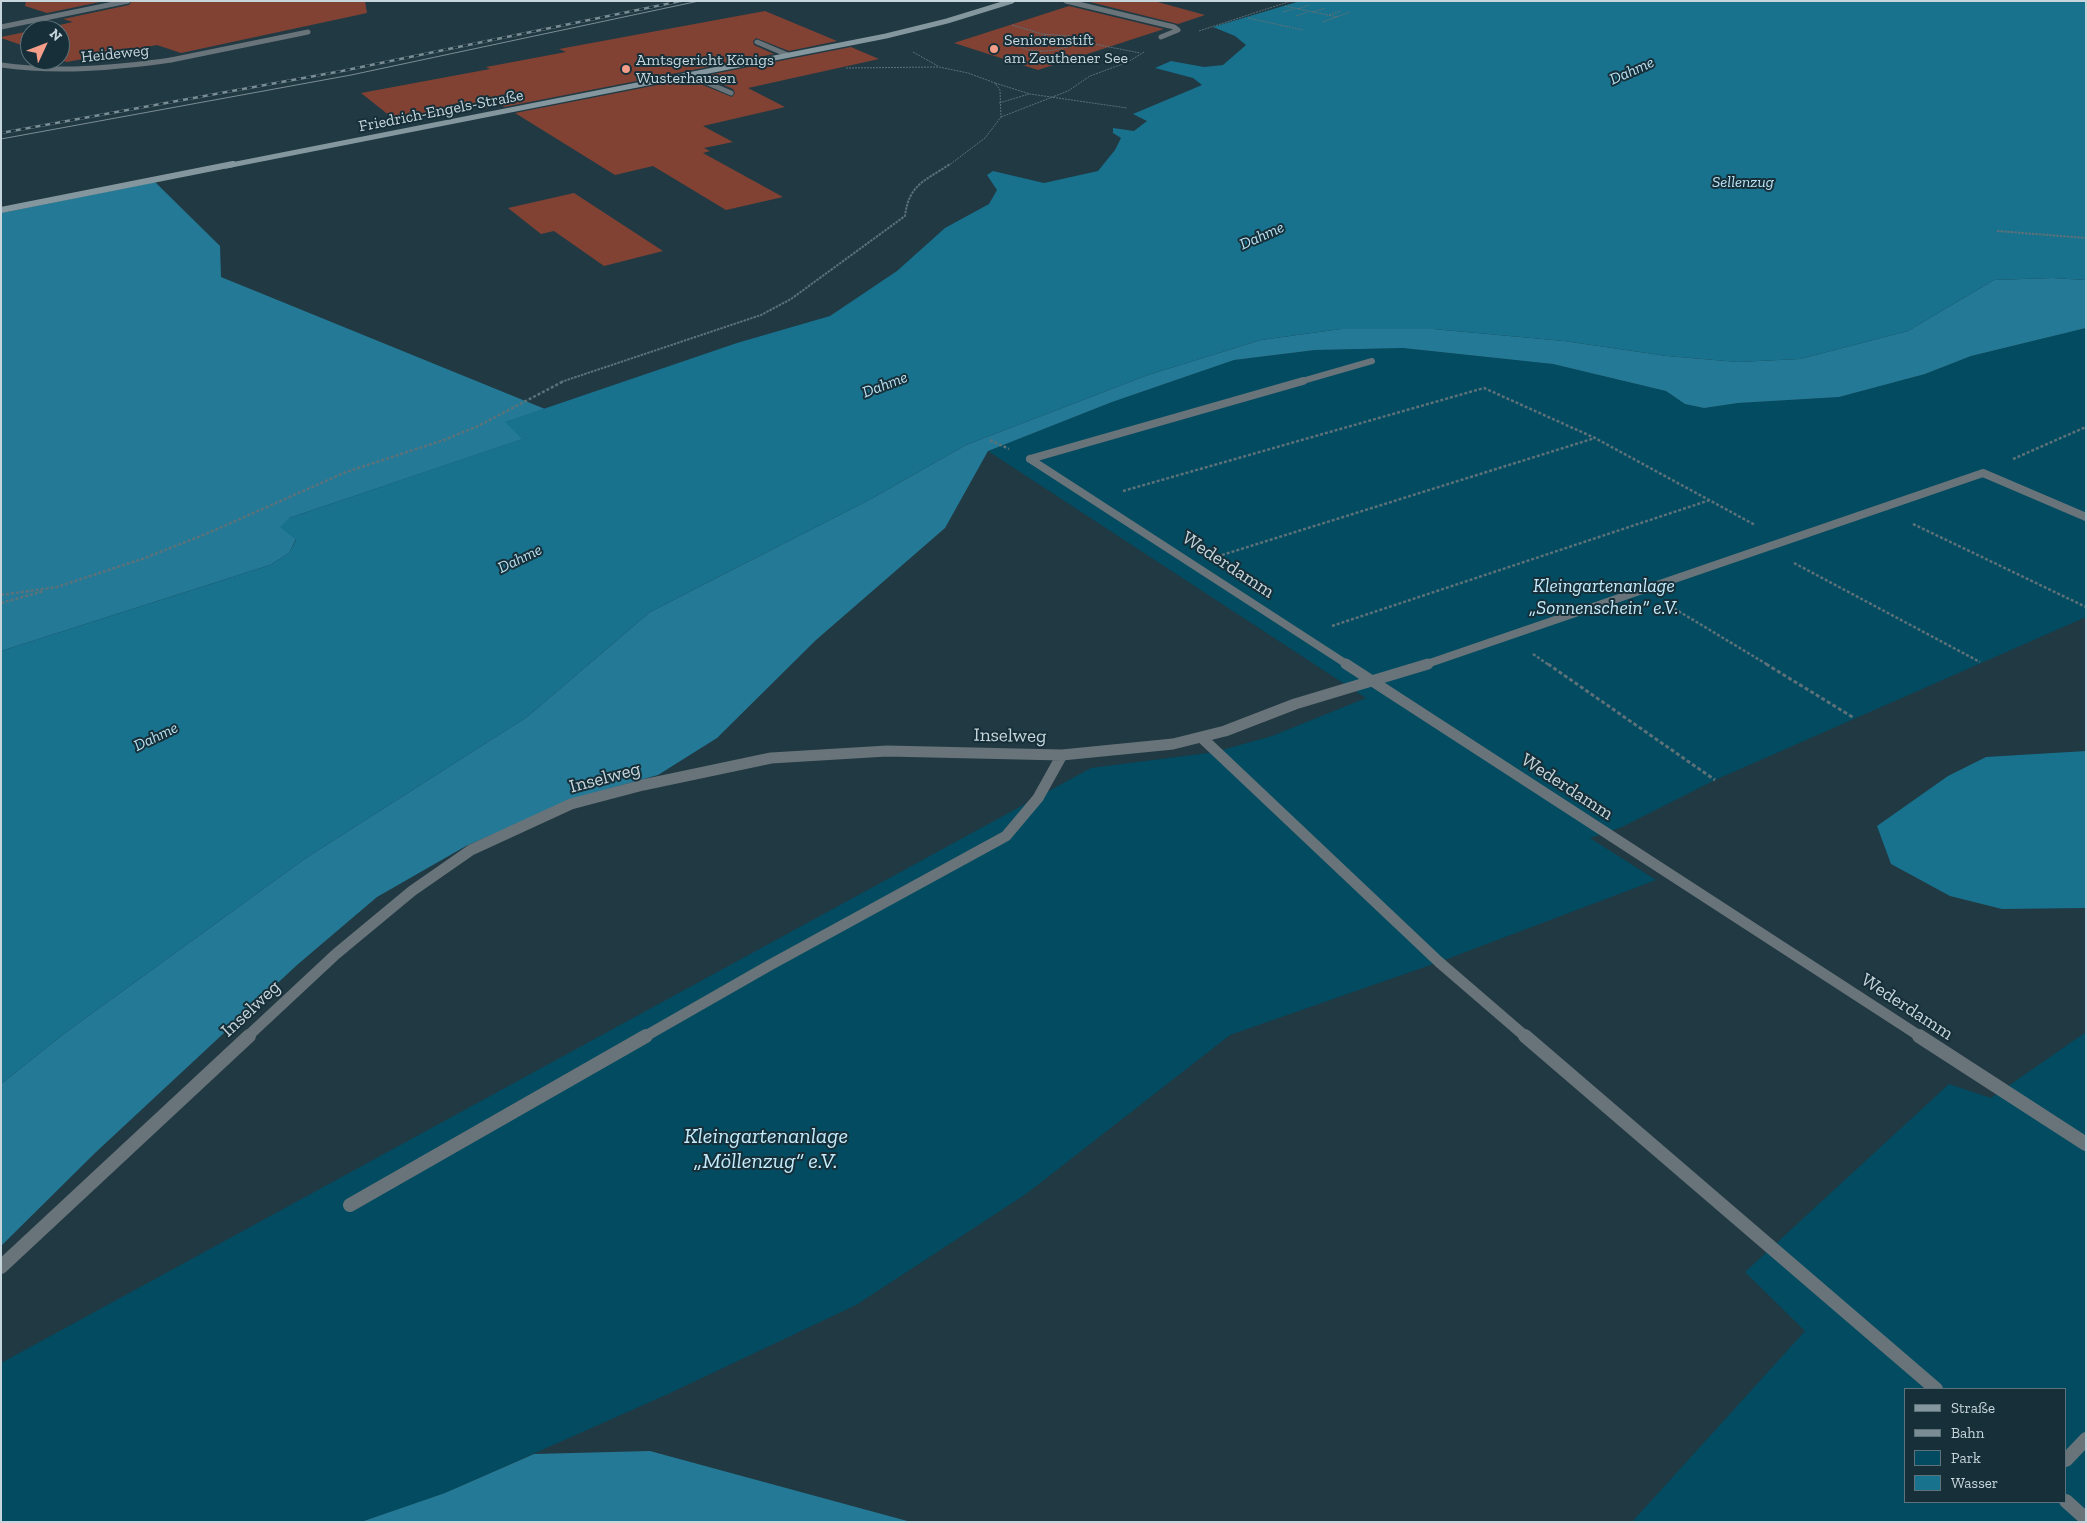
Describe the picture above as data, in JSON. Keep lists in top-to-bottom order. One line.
{"streets":{"main road":["Friedrich-Engels-Straße"],"street":["Heideweg","Wederdamm","Inselweg"]},"crossings":[["Wederdamm","Inselweg"]],"water":["Dahme","Sellenzug"],"parks":["Kleingartenanlage „Sonnenschein“ e.V.","Kleingartenanlage „Möllenzug“ e.V."],"places":["Seniorenstift am Zeuthener See","Amtsgericht Königs Wusterhausen"],"legend":["Straße","Bahn","Park","Wasser"],"north":"top right"}
